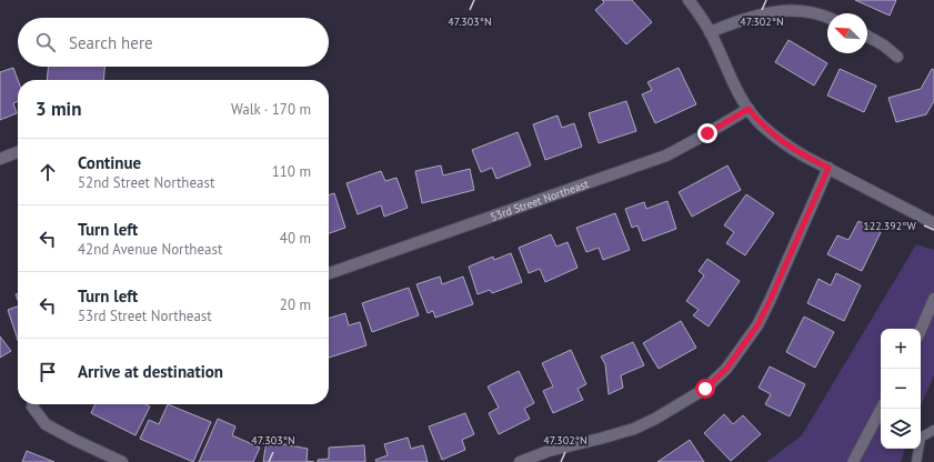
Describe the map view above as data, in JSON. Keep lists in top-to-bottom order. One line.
{"streets":{"street":["53rd Street Northeast"]},"north":"top left","page":{"search":"Search here","heading":["3 min","Walk · 170 m"],"list":[["Continue","52nd Street Northeast","110 m"],["Turn left","42nd Avenue Northeast","40 m"],["Turn left","53rd Street Northeast","20 m"],"Arrive at destination"],"map_buttons":["+","−"]},"coordinates":["47.302°N","47.303°N","122.392°W"]}
